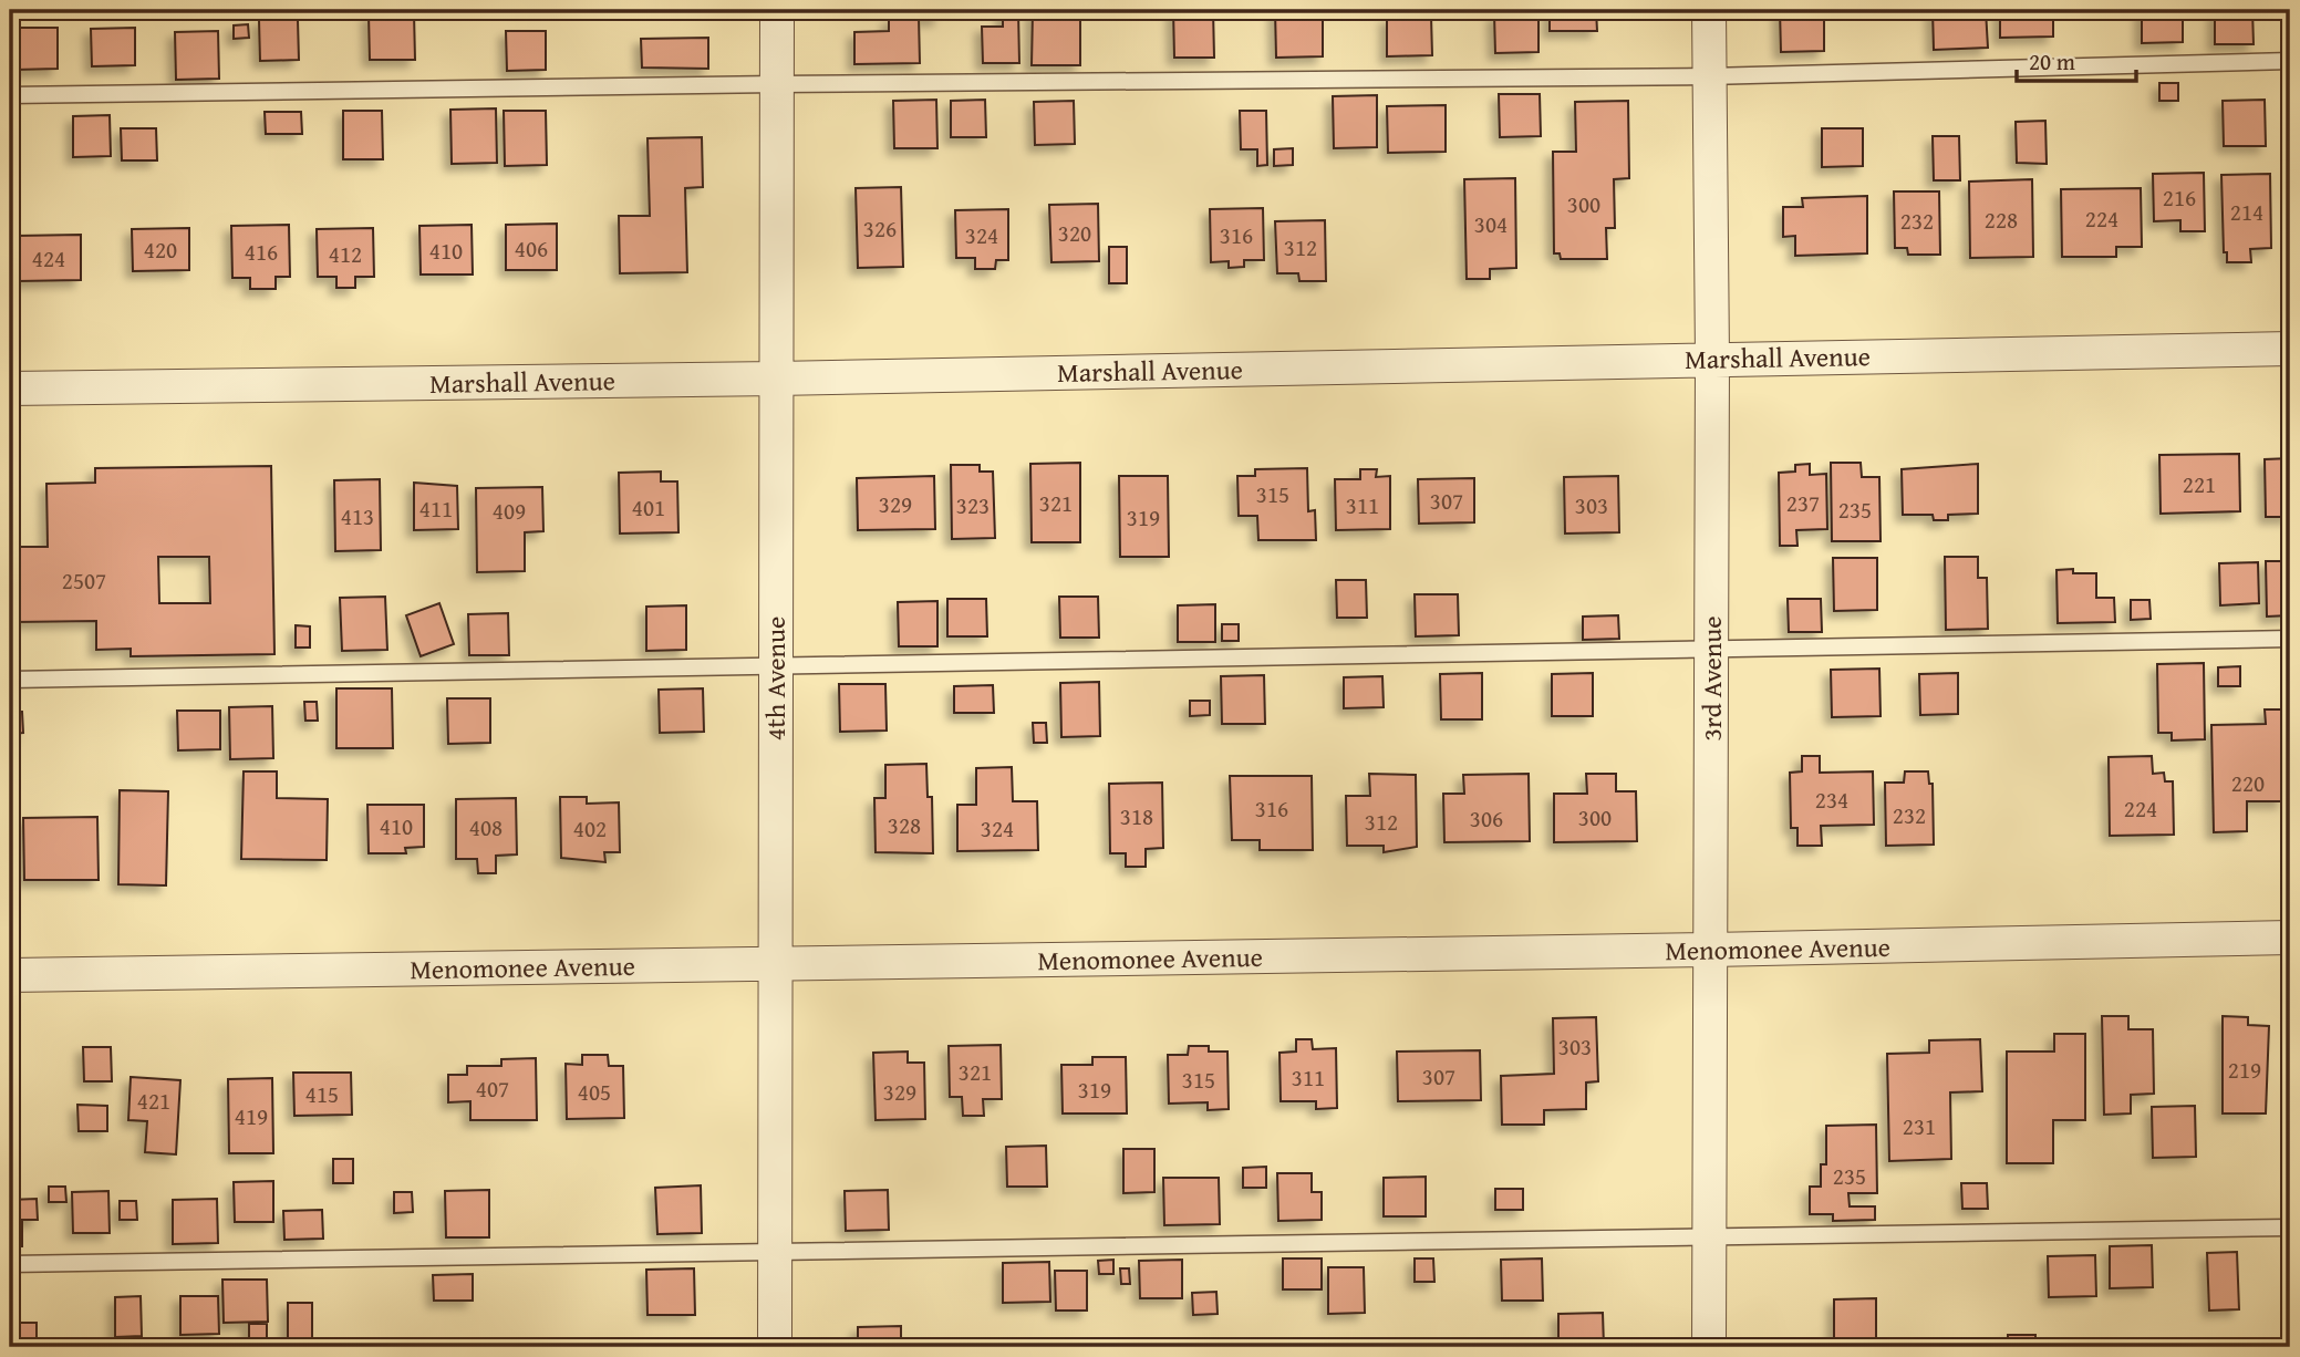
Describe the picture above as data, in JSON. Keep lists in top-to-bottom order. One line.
{"streets":{"street":["Marshall Avenue","4th Avenue","3rd Avenue","Menomonee Avenue"]},"crossings":[["Marshall Avenue","4th Avenue"],["Marshall Avenue","3rd Avenue"],["4th Avenue","Menomonee Avenue"],["3rd Avenue","Menomonee Avenue"]],"house_numbers":["216","300","214","224","228","232","304","326","320","324","316","312","406","420","410","416","412","424","221","315","307","321","237","329","323","311","303","401","411","235","409","413","319","2507","220","234","316","224","232","318","300","306","312","328","410","408","402","324","303","219","321","307","311","315","407","319","405","329","415","421","419","231","235"],"scale_bar":"20 m"}
